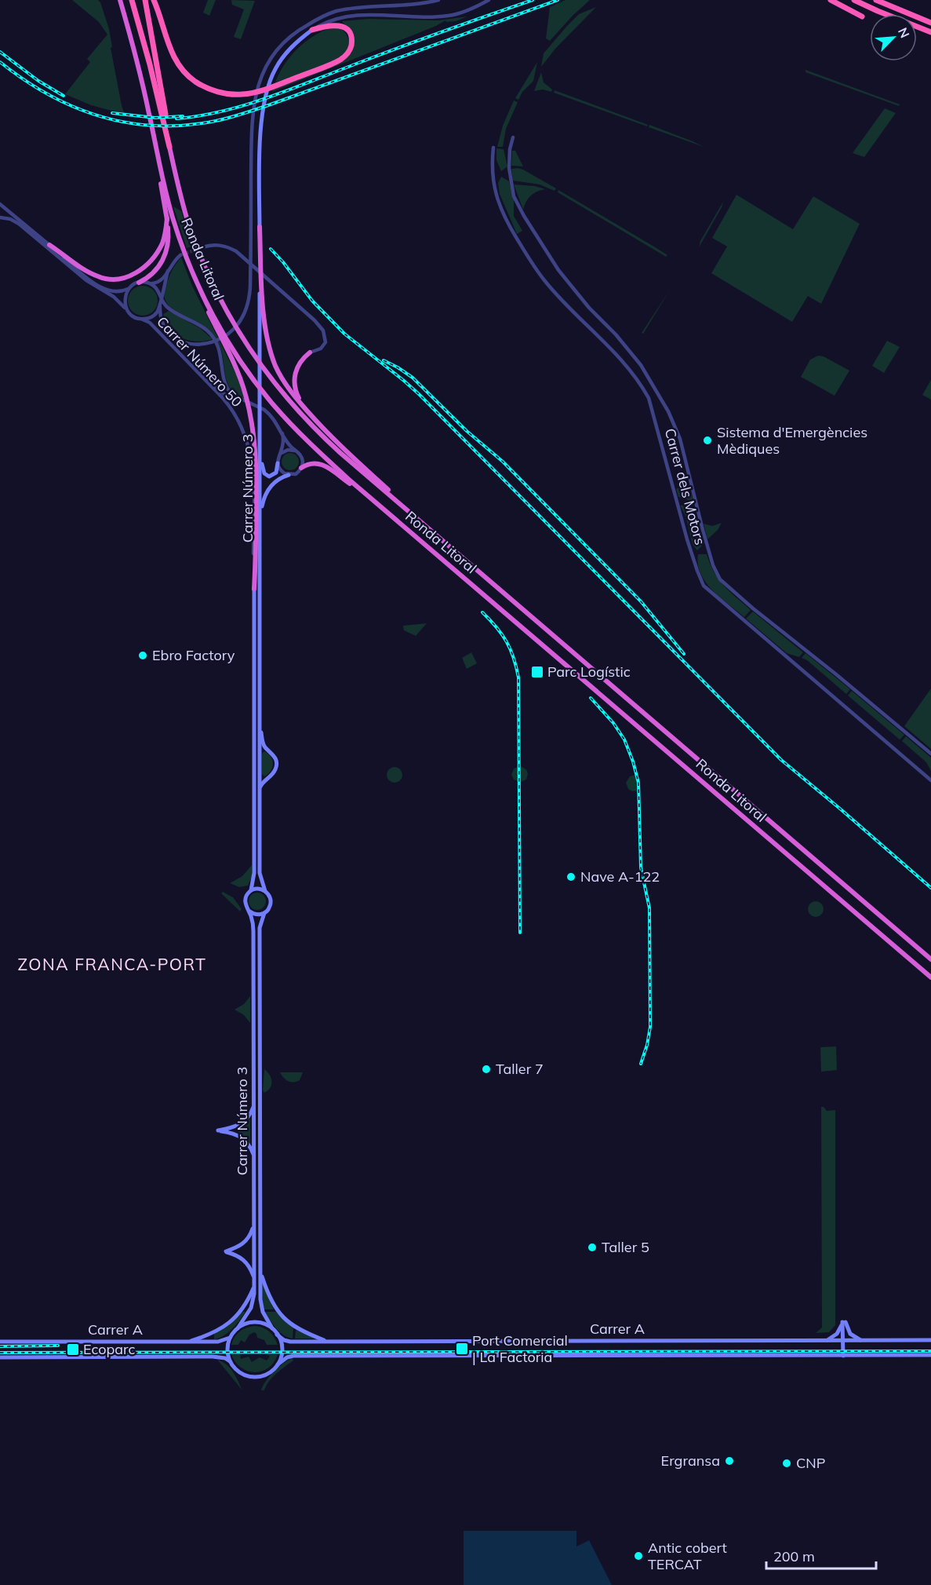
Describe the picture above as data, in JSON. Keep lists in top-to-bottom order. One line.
{"streets":{"highway":["Ronda Litoral"],"main road":["Carrer Número 3","Carrer A"],"street":["Carrer Número 50","Carrer dels Motors"]},"crossings":[["Carrer Número 3","Carrer A"]],"districts":["ZONA FRANCA-PORT"],"places":{"other":["Sistema d'Emergències Mèdiques","Ebro Factory","Nave A-122","Taller 7","Taller 5","Ergransa","CNP","Antic cobert TERCAT"],"transit":["Parc Logístic","Port Comercial | La Factoria","Ecoparc"]},"scale_bar":"200 m","north":"top right"}
